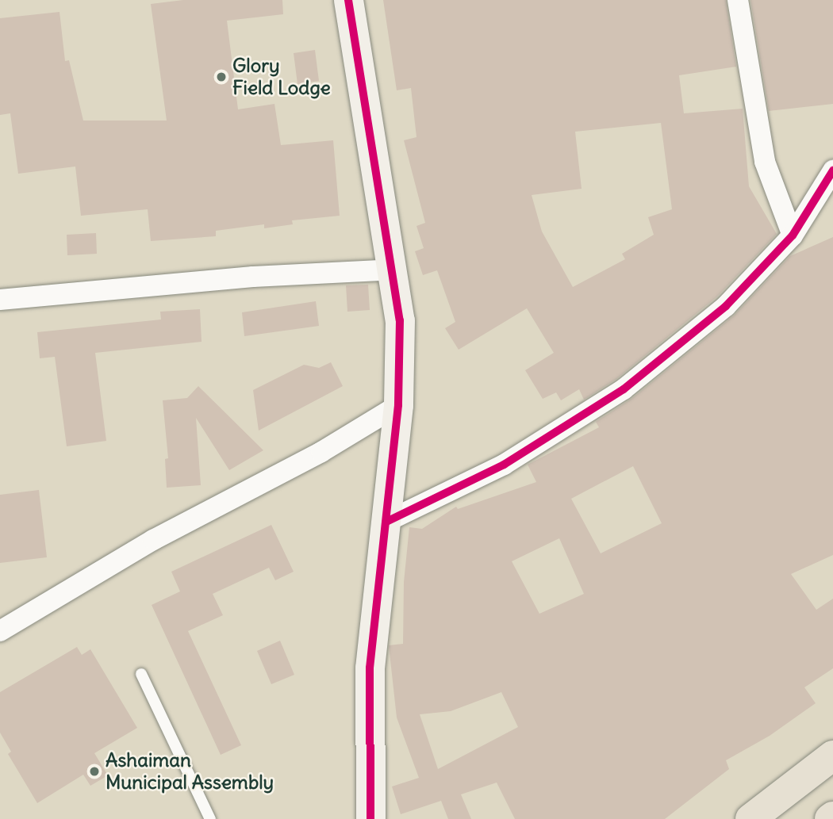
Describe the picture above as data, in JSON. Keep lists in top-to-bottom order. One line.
{"places":["Glory Field Lodge","Ashaiman Municipal Assembly"]}
